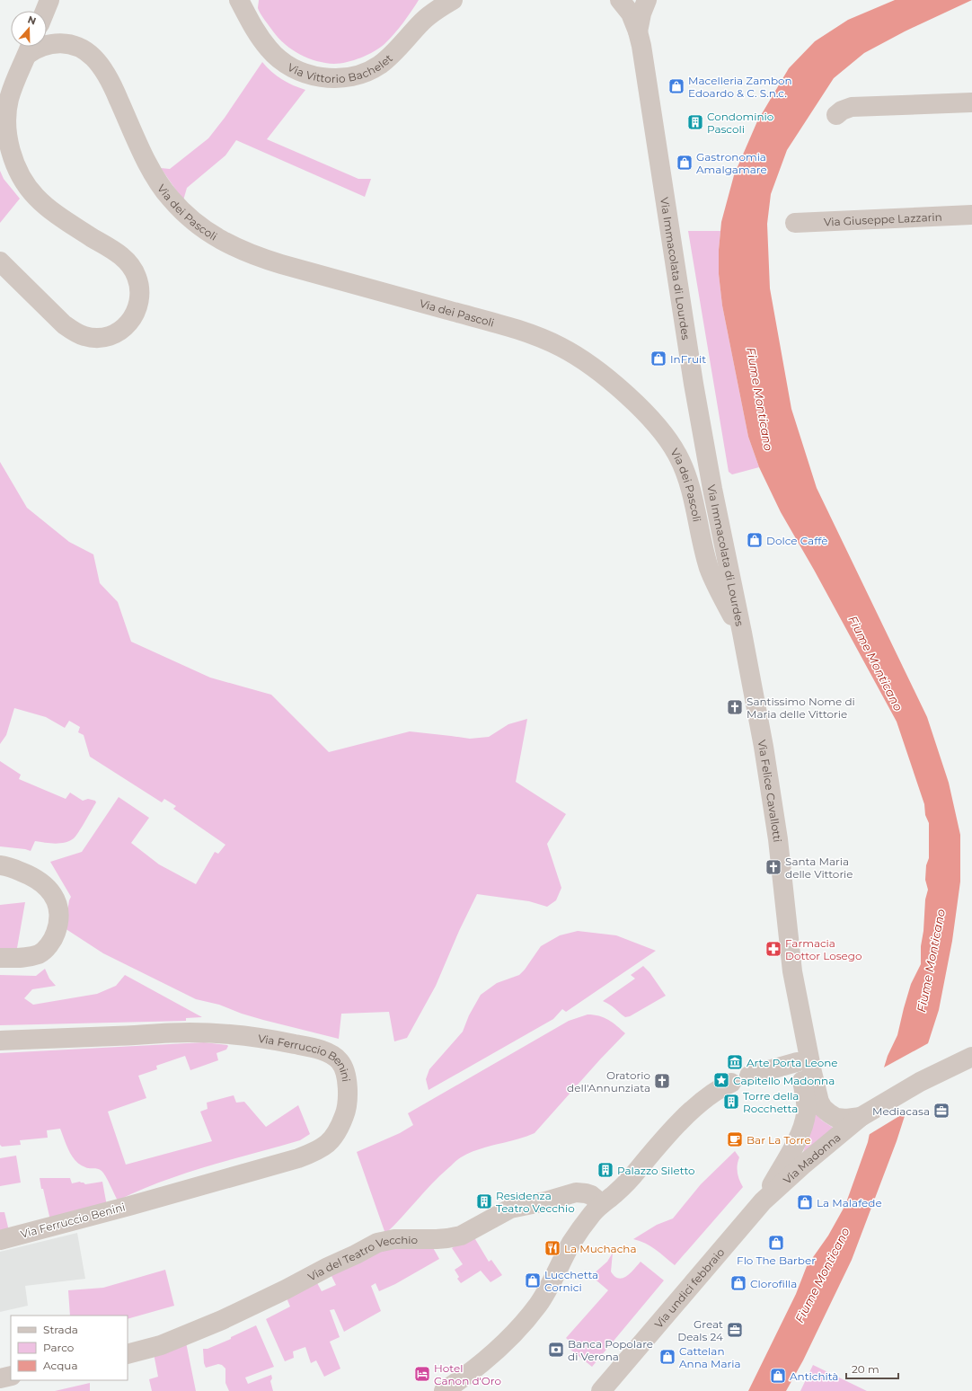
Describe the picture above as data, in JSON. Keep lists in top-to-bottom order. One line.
{"streets":{"street":["Via Vittorio Bachelet","Via dei Pascoli","Via Giuseppe Lazzarin","Via Immacolata di Lourdes","Via Felice Cavallotti","Via Ferruccio Benini","Via Madonna","Via del Teatro Vecchio","Via undici febbraio"]},"crossings":[["Via dei Pascoli","Via Immacolata di Lourdes"],["Via dei Pascoli","Via Felice Cavallotti"],["Via Immacolata di Lourdes","Via Felice Cavallotti"],["Via Felice Cavallotti","Via Madonna"],["Via Felice Cavallotti","Via undici febbraio"],["Via Madonna","Via undici febbraio"]],"water":["Fiume Monticano"],"places":{"shop":["Macelleria Zambon Edoardo & C. S.n.c.","Gastronomia Amalgamare","InFruit","Dolce Caffè","La Malafede","Flo The Barber","Lucchetta Cornici","Clorofilla","Cattelan Anna Maria","Antichità"],"building":["Condominio Pascoli","Torre della Rocchetta","Palazzo Siletto","Residenza Teatro Vecchio"],"church":["Santissimo Nome di Maria delle Vittorie","Santa Maria delle Vittorie","Oratorio dell'Annunziata"],"pharmacy":["Farmacia Dottor Losego"],"museum":["Arte Porta Leone"],"place":["Capitello Madonna"],"office":["Mediacasa","Great Deals 24"],"cafe":["Bar La Torre"],"restaurant":["La Muchacha"],"bank":["Banca Popolare di Verona"],"hotel":["Hotel Canon d'Oro"]},"legend":["Strada","Parco","Acqua"],"scale_bar":"20 m","north":"top"}
